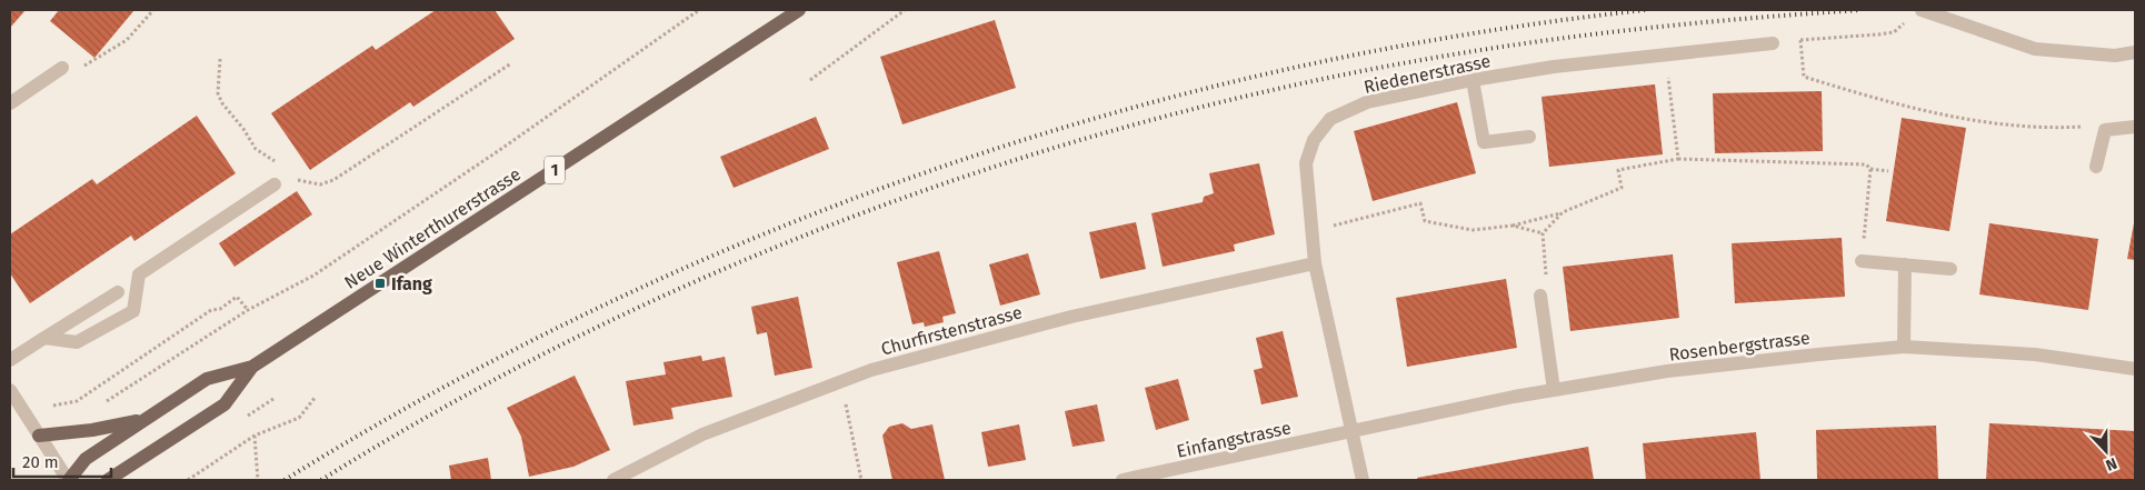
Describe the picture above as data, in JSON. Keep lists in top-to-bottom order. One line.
{"streets":{"main road":["1","Neue Winterthurerstrasse"],"street":["Riedenerstrasse","Churfirstenstrasse","Rosenbergstrasse","Einfangstrasse"]},"crossings":[["Riedenerstrasse","Churfirstenstrasse"],["Riedenerstrasse","Rosenbergstrasse"],["Riedenerstrasse","Einfangstrasse"],["Rosenbergstrasse","Einfangstrasse"]],"places":{"transit":["Ifang"]},"scale_bar":"20 m","north":"bottom"}
